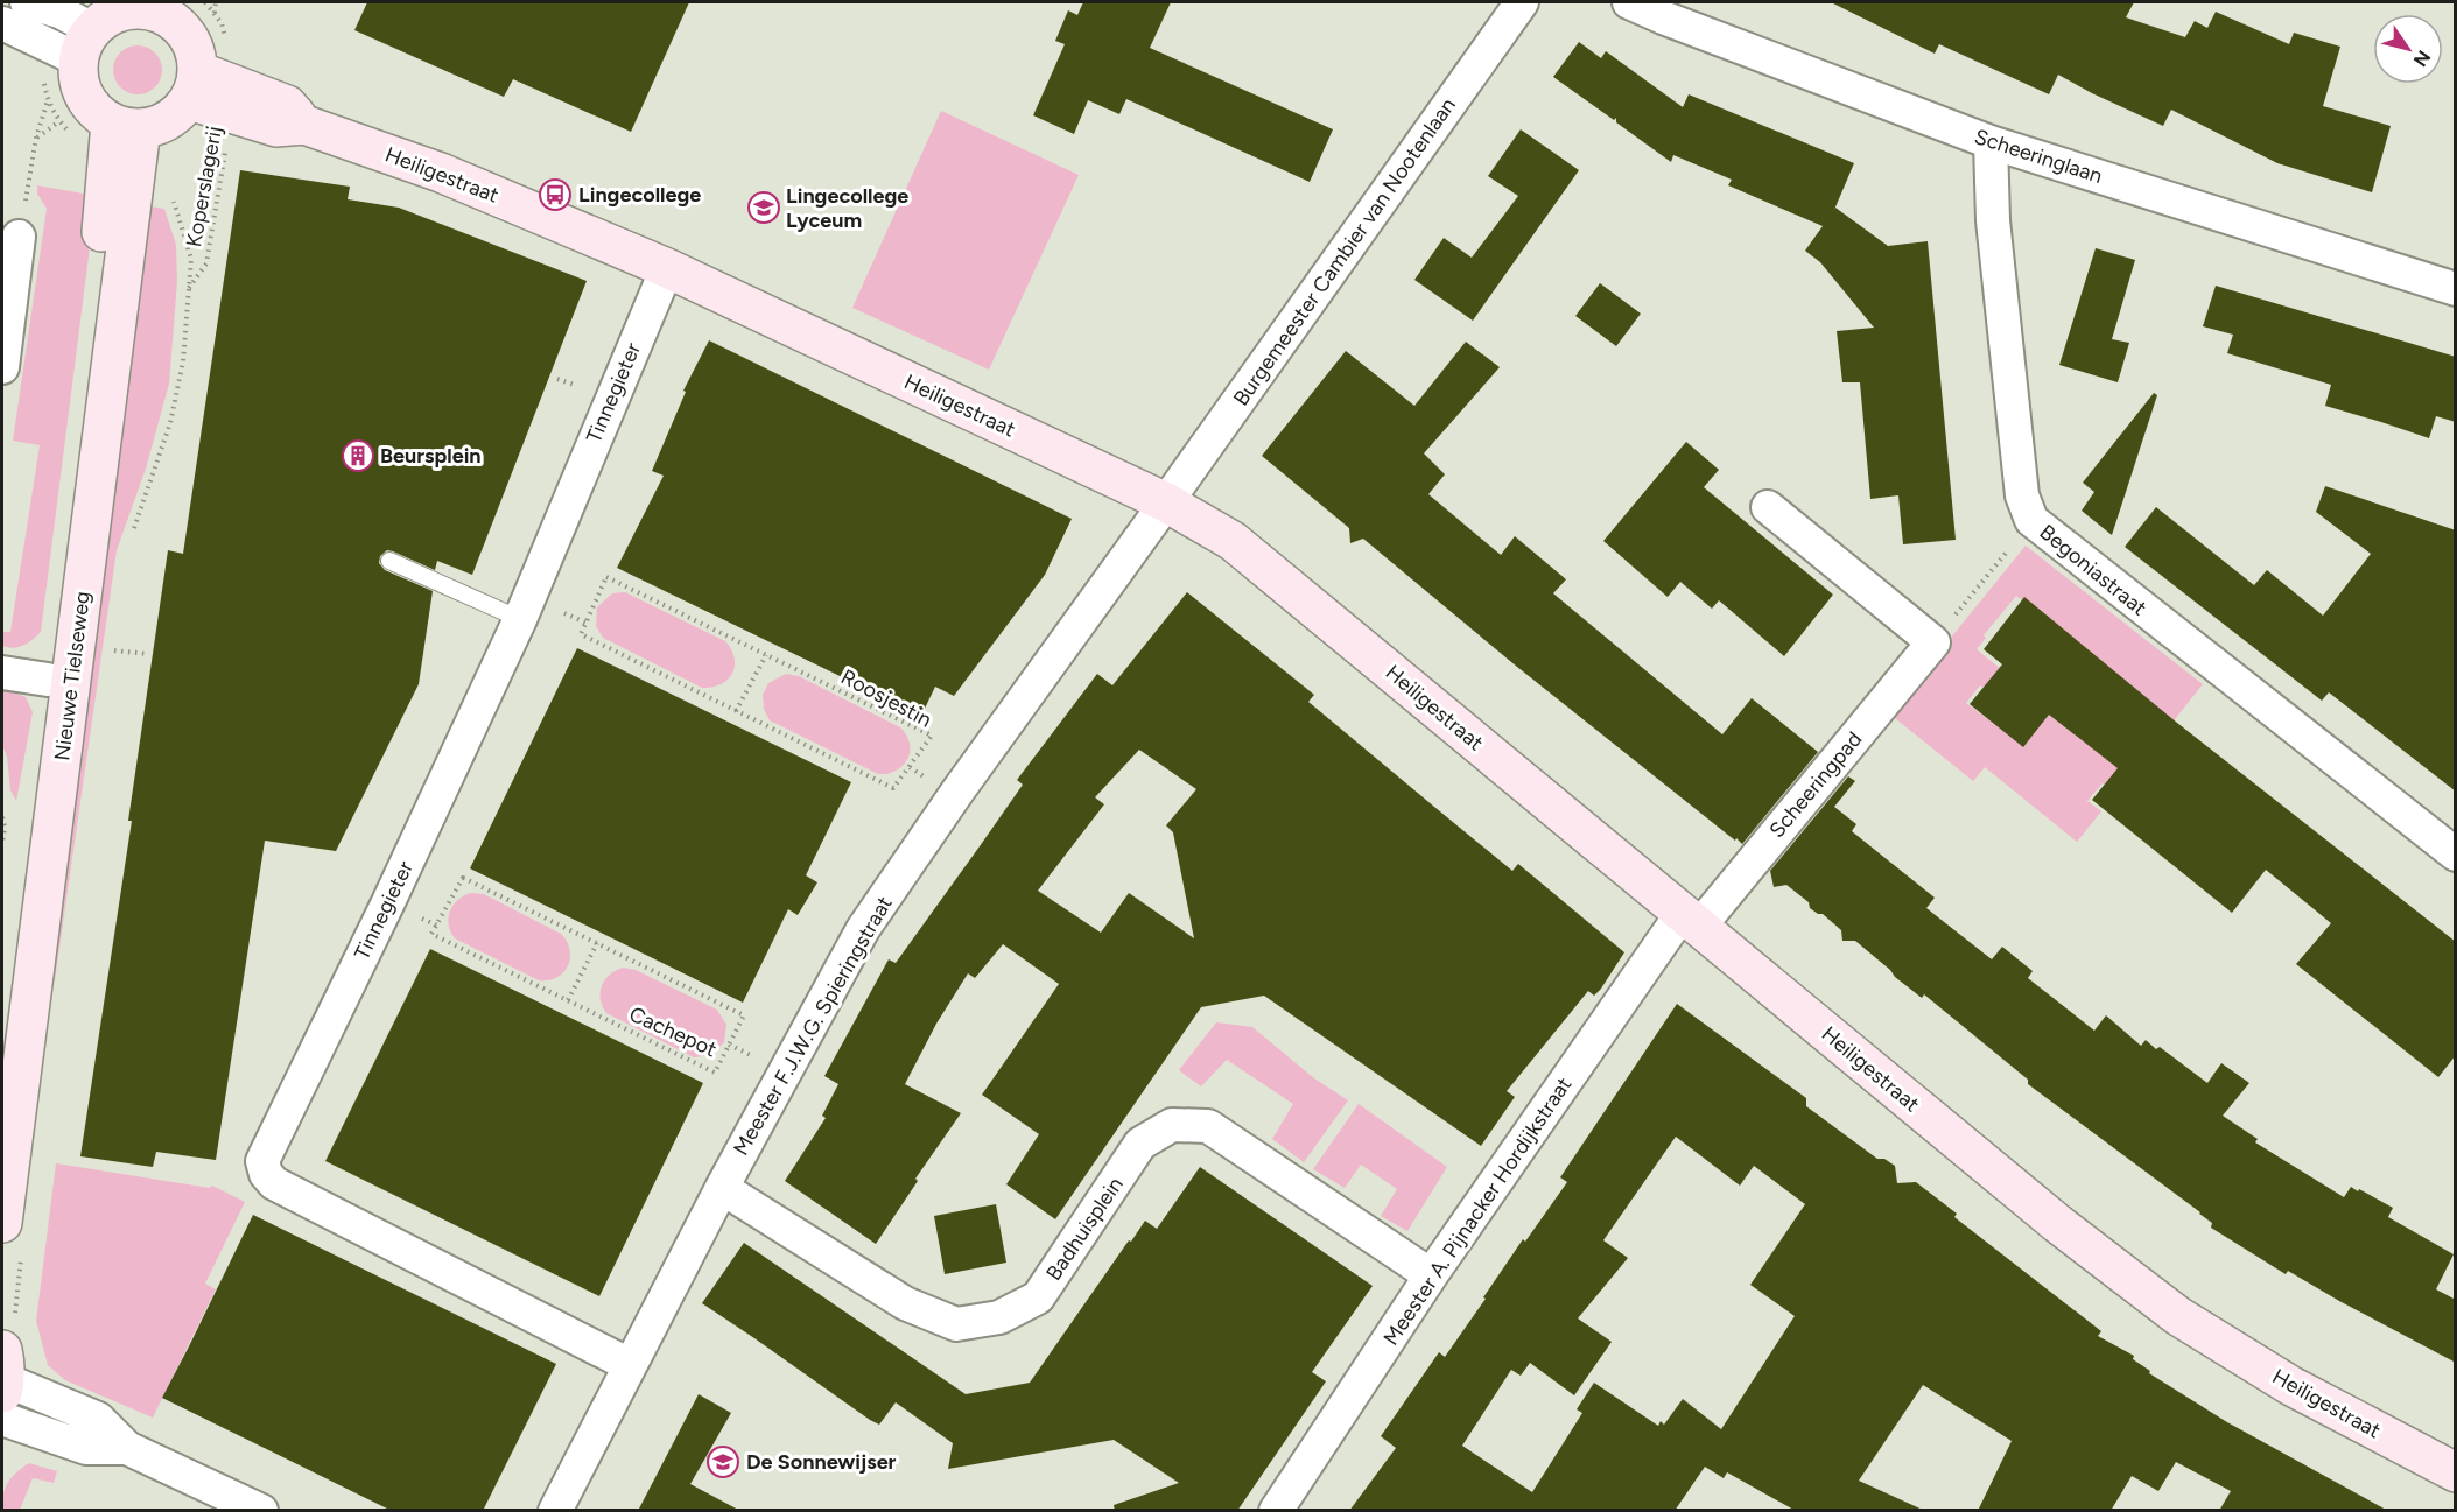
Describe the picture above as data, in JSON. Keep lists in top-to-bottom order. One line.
{"streets":{"street":["Scheeringlaan","Heiligestraat","Burgemeester Cambier van Nootenlaan","Tinnegieter","Begoniastraat","Nieuwe Tielseweg","Scheeringpad","Meester F.J.W.G. Spieringstraat","Meester A. Pijnacker Hordijkstraat","Badhuisplein"],"path":["Koperslagerij","Roosjestin","Cachepot"]},"crossings":[["Scheeringlaan","Begoniastraat"],["Heiligestraat","Koperslagerij"],["Heiligestraat","Burgemeester Cambier van Nootenlaan"],["Heiligestraat","Tinnegieter"],["Heiligestraat","Nieuwe Tielseweg"],["Heiligestraat","Scheeringpad"],["Heiligestraat","Meester F.J.W.G. Spieringstraat"],["Heiligestraat","Meester A. Pijnacker Hordijkstraat"],["Burgemeester Cambier van Nootenlaan","Meester F.J.W.G. Spieringstraat"],["Tinnegieter","Meester F.J.W.G. Spieringstraat"],["Scheeringpad","Meester A. Pijnacker Hordijkstraat"],["Meester F.J.W.G. Spieringstraat","Badhuisplein"],["Meester A. Pijnacker Hordijkstraat","Badhuisplein"]],"places":{"bus stop":["Lingecollege"],"school or university":["Lingecollege Lyceum","De Sonnewijser"],"building":["Beursplein"]},"north":"bottom right"}
